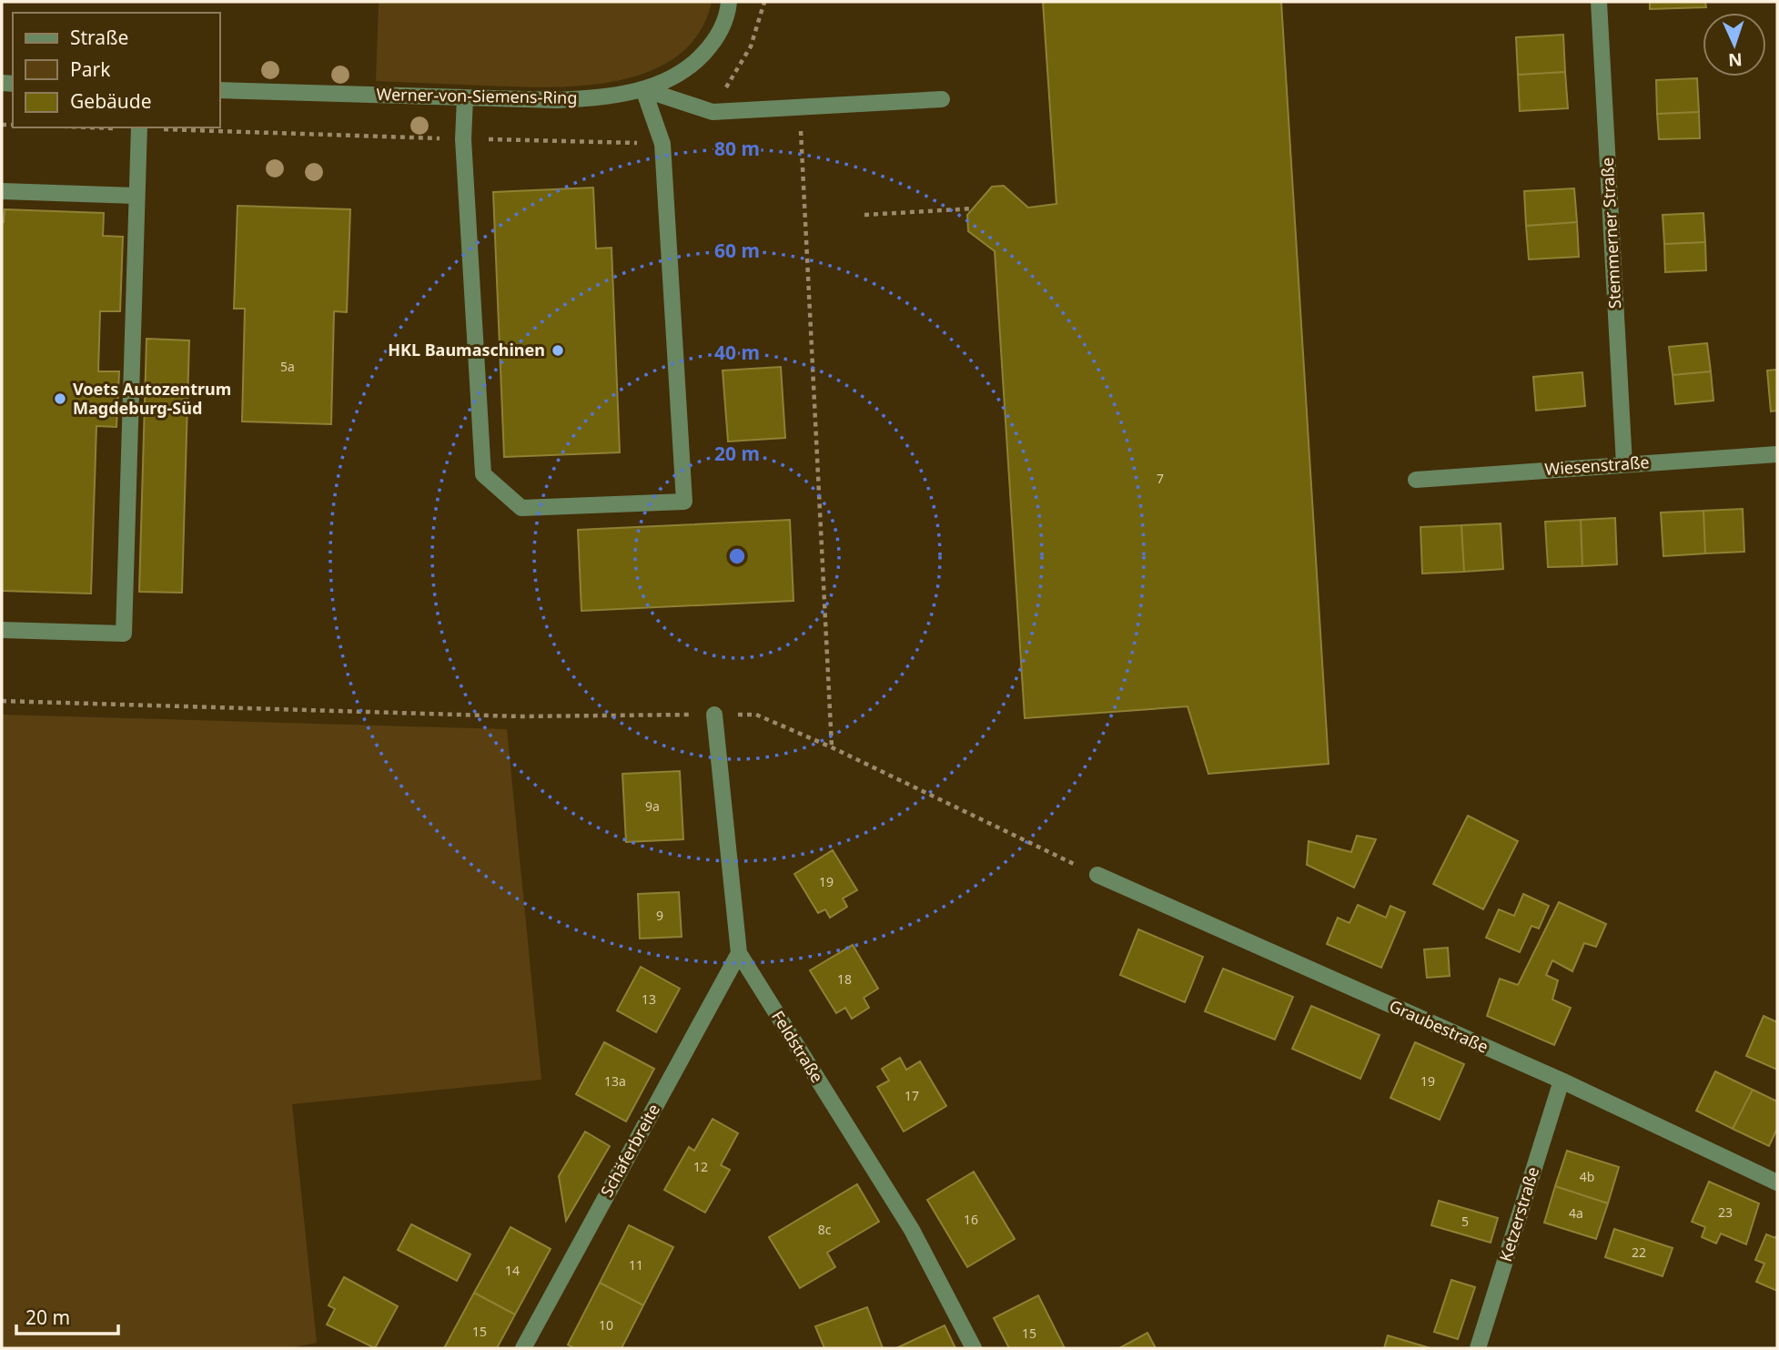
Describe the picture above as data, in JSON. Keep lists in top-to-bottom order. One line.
{"streets":{"street":["Werner-von-Siemens-Ring","Stemmerner Straße","Wiesenstraße","Graubestraße","Feldstraße","Schäferbreite","Ketzerstraße"]},"crossings":[["Stemmerner Straße","Wiesenstraße"],["Graubestraße","Ketzerstraße"],["Feldstraße","Schäferbreite"]],"places":["HKL Baumaschinen","Voets Autozentrum Magdeburg-Süd"],"house_numbers":["5a","7","9a","19","9","18","13","13a","19","17","12","4b","23","4a","16","5","8c","22","11","14","10","15","15"],"legend":["Straße","Park","Gebäude"],"scale_bar":"20 m","north":"bottom","rings":["80 m","60 m","40 m","20 m"]}
